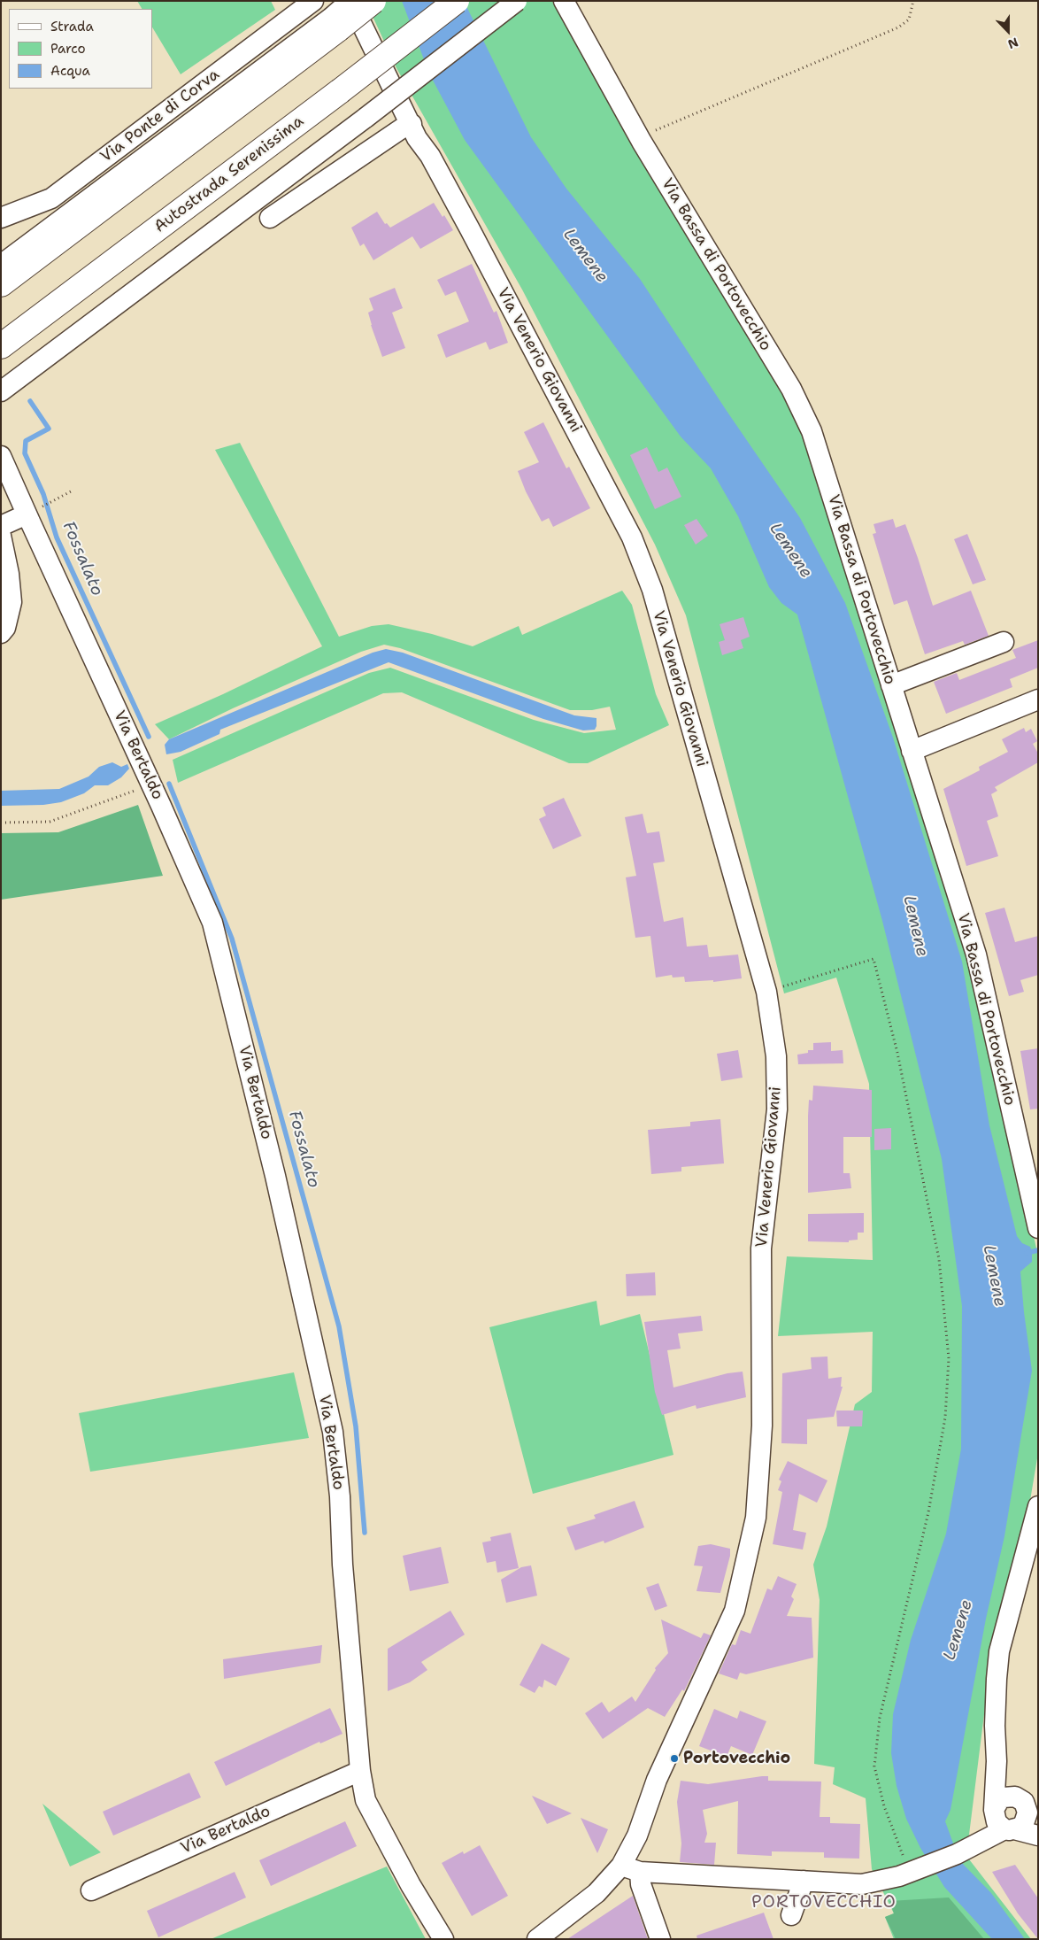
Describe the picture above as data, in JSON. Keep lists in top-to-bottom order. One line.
{"streets":{"highway":["Autostrada Serenissima"],"street":["Via Ponte di Corva","Via Bassa di Portovecchio","Via Venerio Giovanni","Via Bertaldo"]},"districts":["PORTOVECCHIO"],"water":["Lemene","Fossalato"],"places":["Portovecchio"],"legend":["Strada","Parco","Acqua"],"north":"bottom"}
